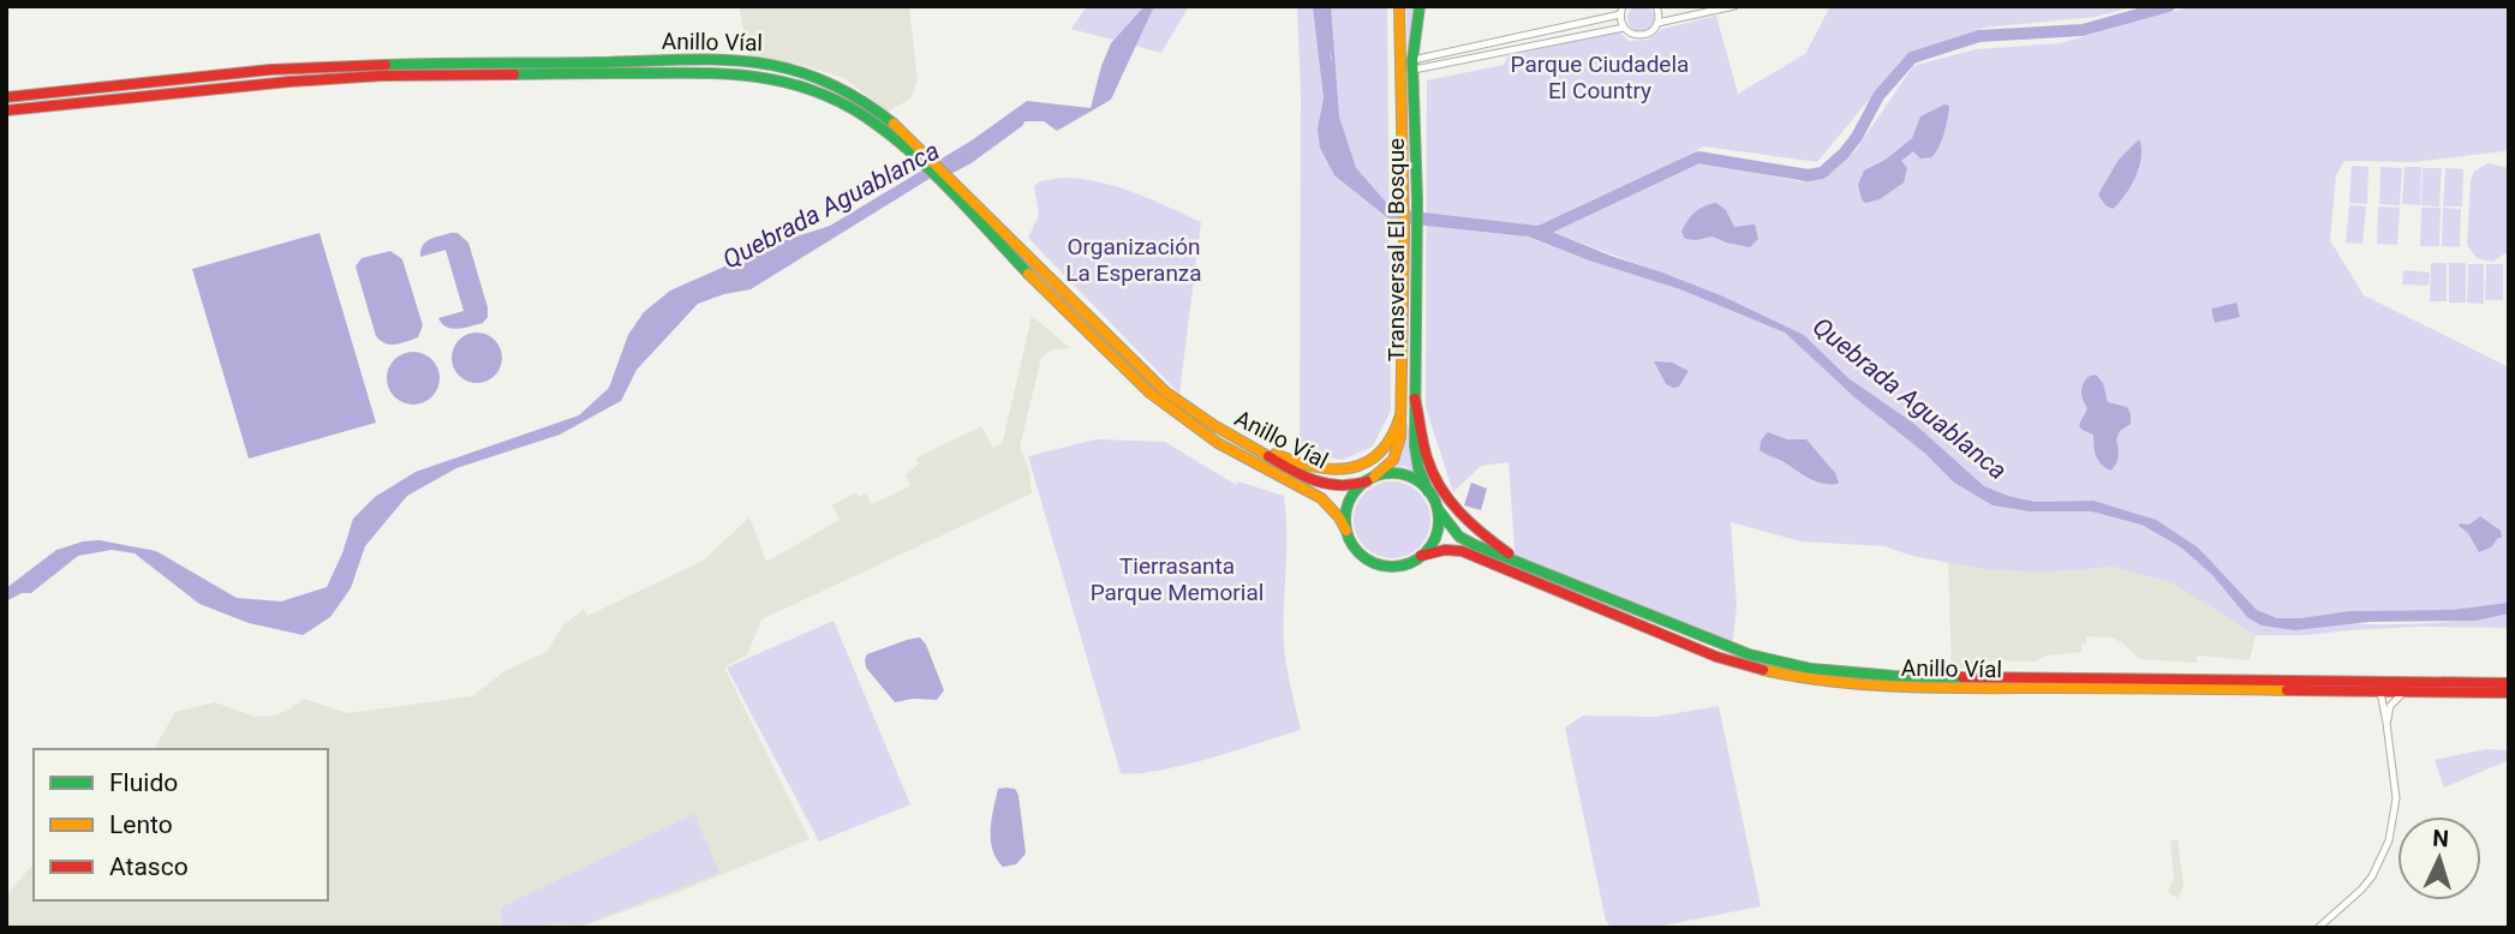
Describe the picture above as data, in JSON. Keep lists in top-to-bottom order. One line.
{"streets":{"main road":["Anillo Víal","Transversal El Bosque"]},"crossings":[["Anillo Víal","Transversal El Bosque"]],"water":["Quebrada Aguablanca"],"parks":["Parque Ciudadela El Country","Organización La Esperanza","Tierrasanta Parque Memorial"],"legend":["Fluido","Lento","Atasco"],"north":"top"}
